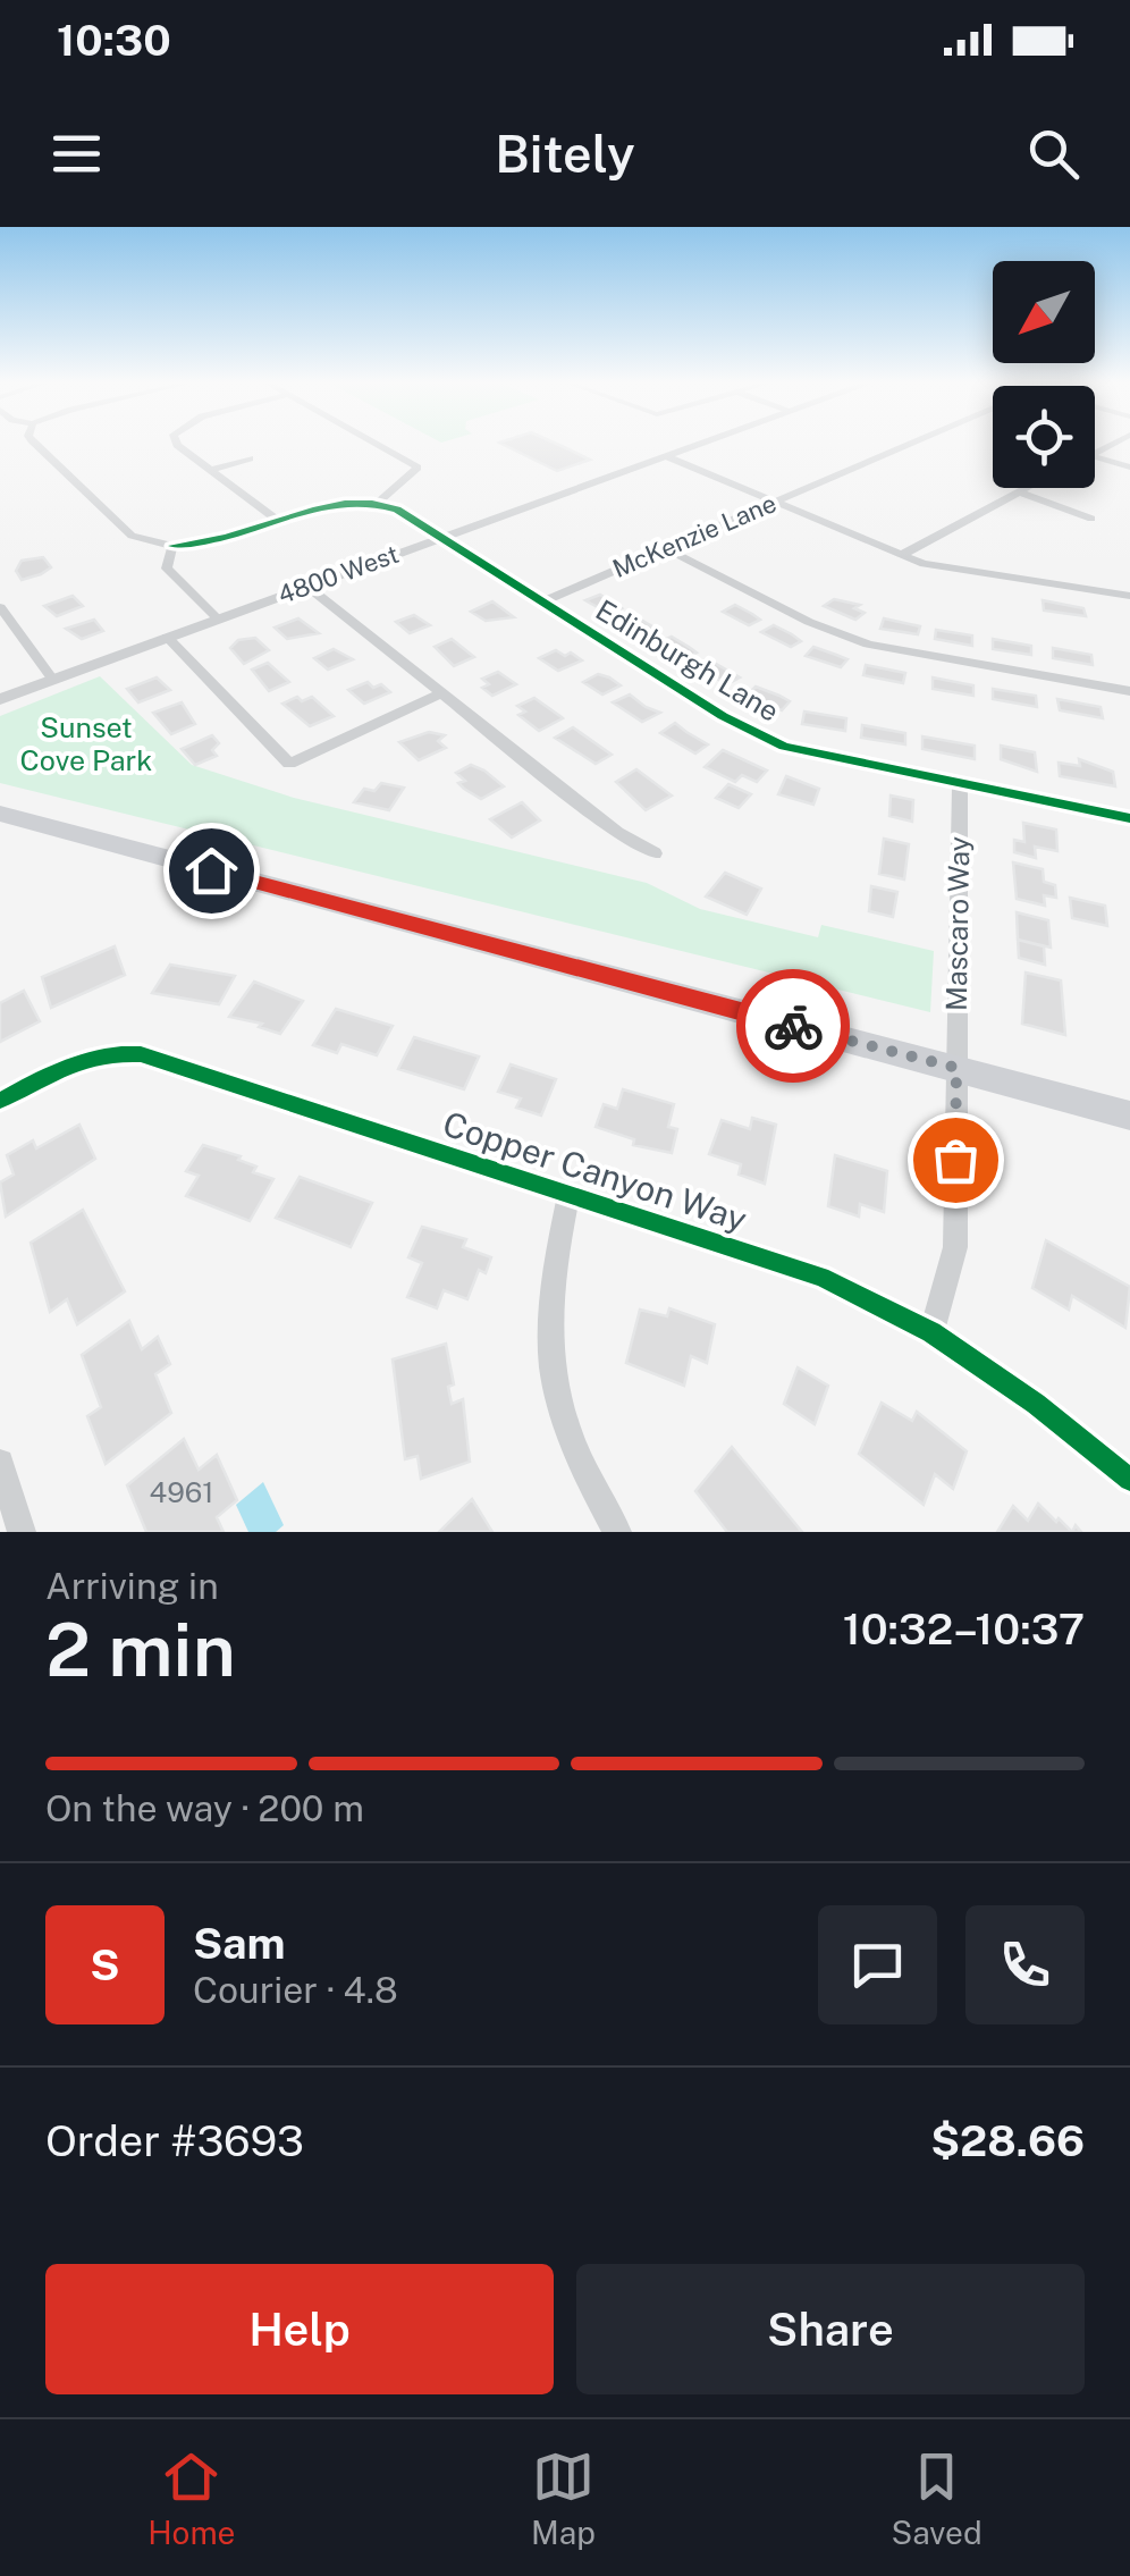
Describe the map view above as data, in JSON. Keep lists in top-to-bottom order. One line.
{"streets":{"street":["McKenzie Lane","4800 West","Edinburgh Lane","Mascaro Way","Copper Canyon Way"]},"crossings":[["McKenzie Lane","Edinburgh Lane"],["4800 West","Edinburgh Lane"],["Edinburgh Lane","Mascaro Way"],["Mascaro Way","Copper Canyon Way"]],"parks":["Sunset Cove Park"],"house_numbers":["4961"],"north":"bottom left","page":{"status":"10:30","header":"Bitely","heading":["2 min","Arriving in","10:32–10:37"],"panel":["Sam","Courier · 4.8","Order #3693","$28.66"],"bar":"On the way · 200 m","round":"S","buttons":["Help","Share"],"tabs":["Home","Map","Saved"]}}
